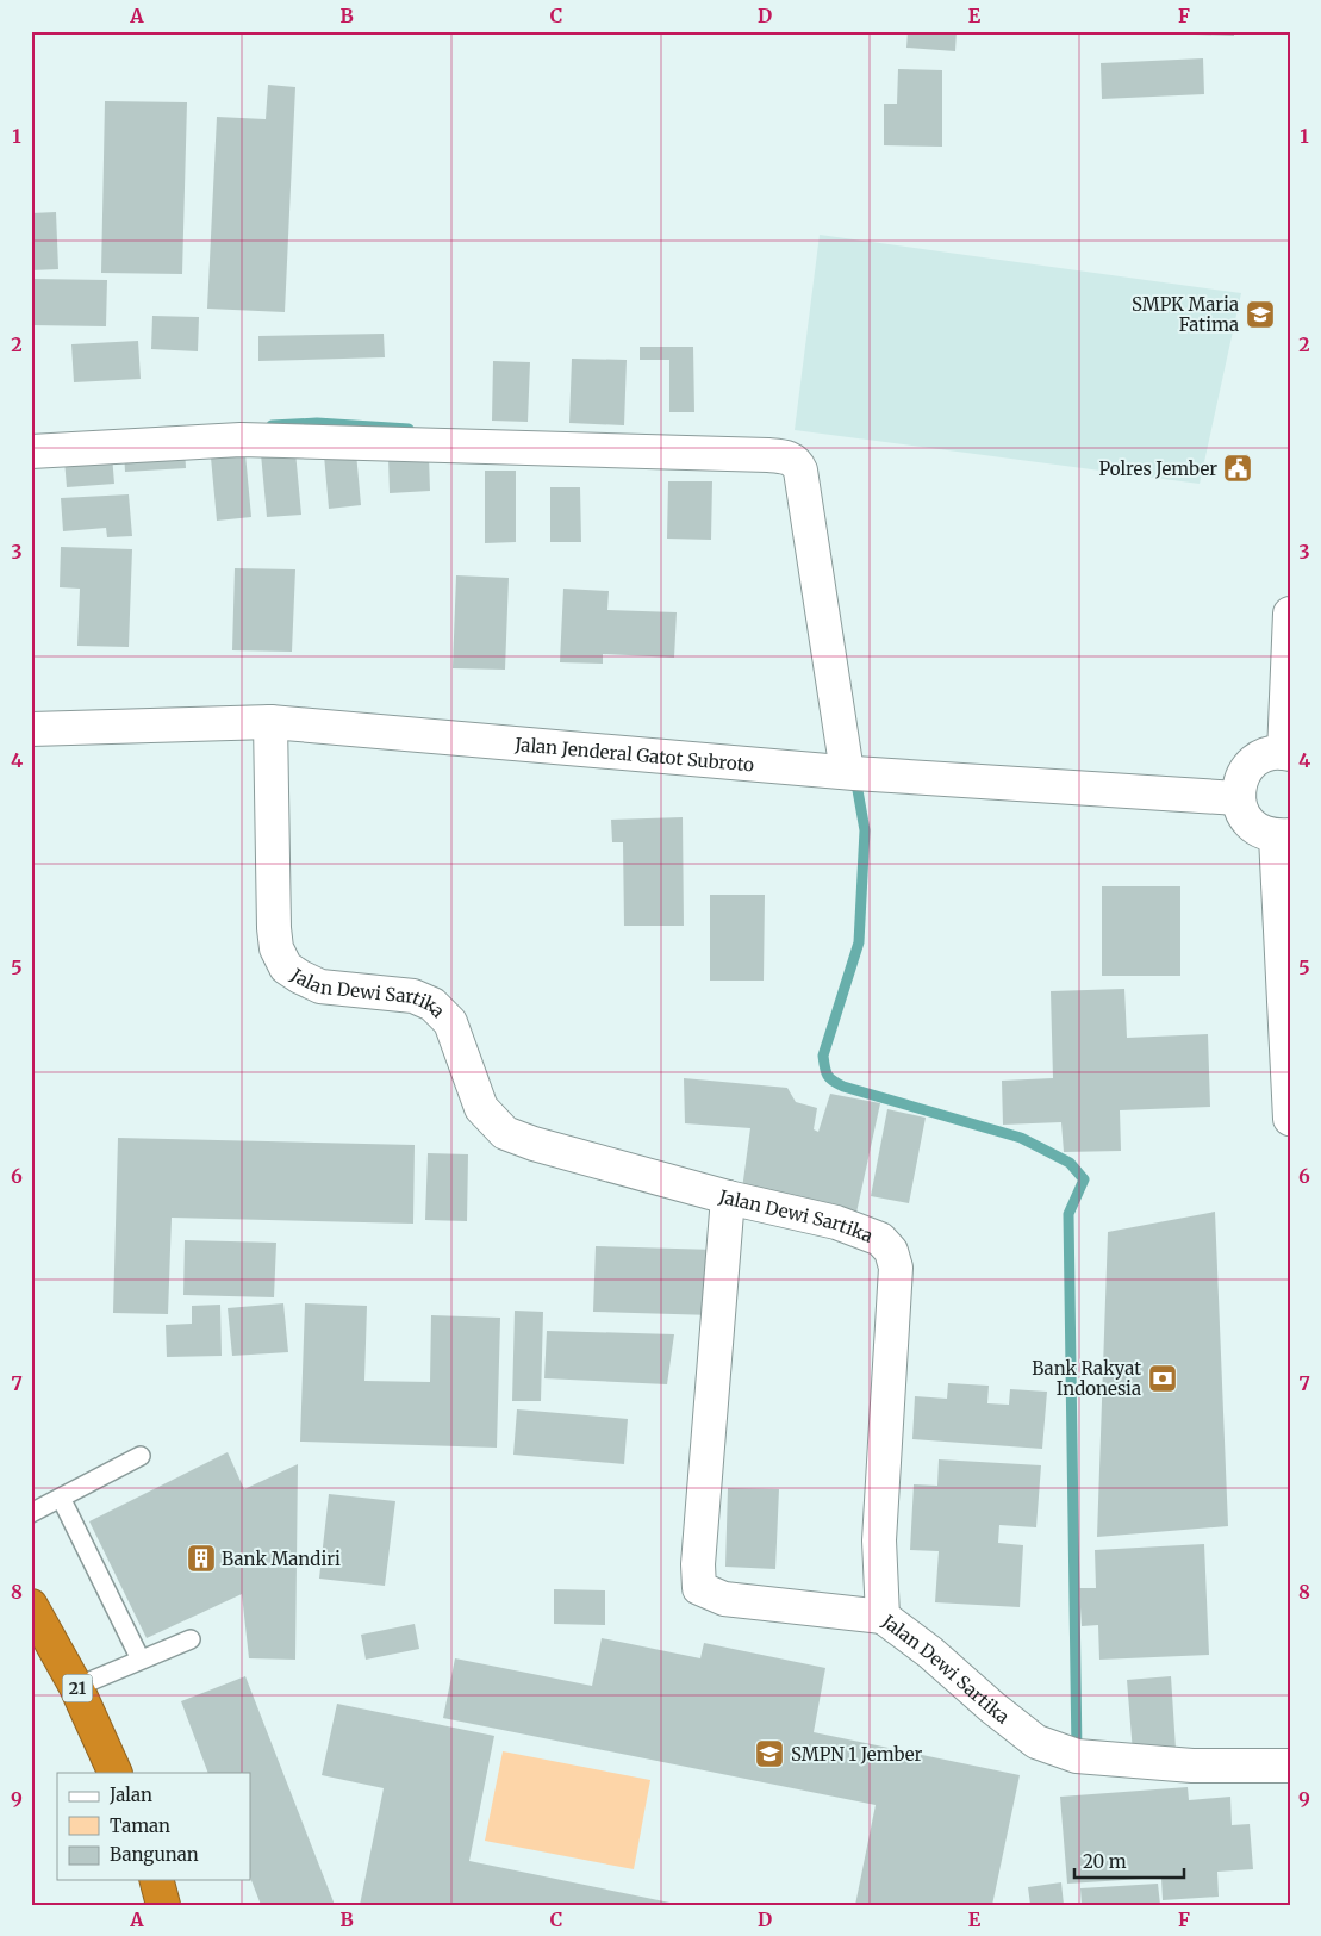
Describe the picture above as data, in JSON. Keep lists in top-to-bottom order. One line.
{"streets":{"highway":["21"],"street":["Jalan Jenderal Gatot Subroto","Jalan Dewi Sartika"]},"crossings":[["Jalan Jenderal Gatot Subroto","Jalan Dewi Sartika"]],"places":{"school or university":["SMPK Maria Fatima","SMPN 1 Jember"],"public building":["Polres Jember"],"bank":["Bank Rakyat Indonesia"],"building":["Bank Mandiri"]},"legend":["Jalan","Taman","Bangunan"],"scale_bar":"20 m","grid":{"columns":["A","B","C","D","E","F"],"rows":["1","2","3","4","5","6","7","8","9"]}}
